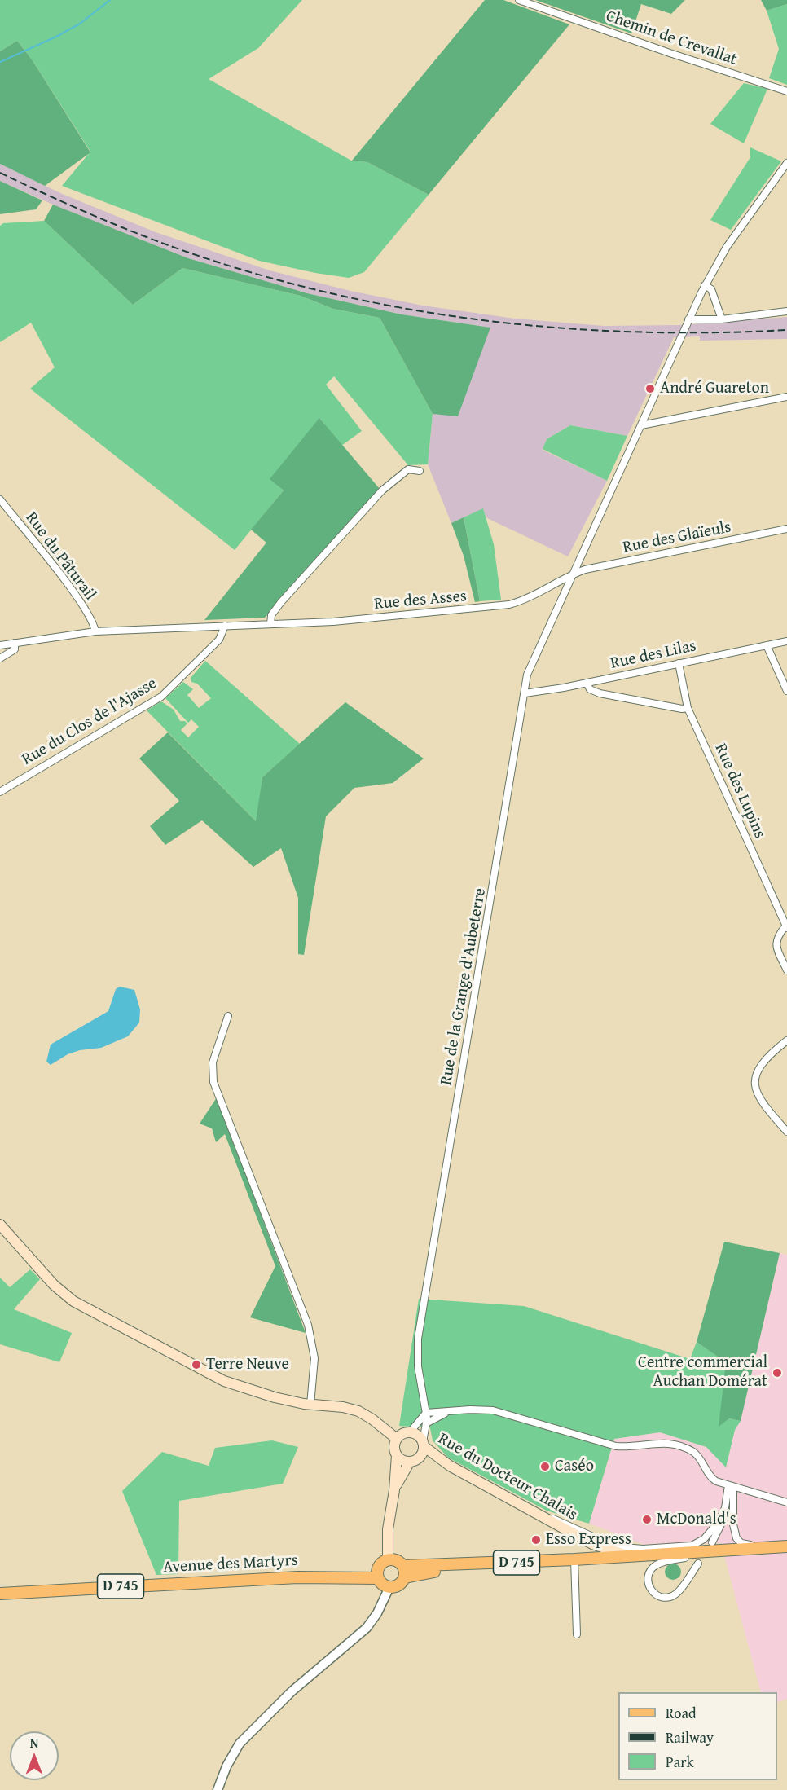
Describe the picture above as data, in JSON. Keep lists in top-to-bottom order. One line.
{"streets":{"main road":["Rue du Docteur Chalais","D 745","Avenue des Martyrs"],"street":["Chemin de Crevallat","Rue des Glaïeuls","Rue du Pâturail","Rue des Asses","Rue des Lilas","Rue du Clos de l'Ajasse","Rue des Lupins","Rue de la Grange d'Aubeterre"]},"crossings":[["Rue des Glaïeuls","Rue des Asses"],["Rue des Glaïeuls","Rue de la Grange d'Aubeterre"],["Rue du Pâturail","Rue des Asses"],["Rue des Asses","Rue du Clos de l'Ajasse"],["Rue des Asses","Rue de la Grange d'Aubeterre"],["Rue des Lilas","Rue des Lupins"],["Rue des Lilas","Rue de la Grange d'Aubeterre"],["Rue de la Grange d'Aubeterre","Rue du Docteur Chalais"],["Rue du Docteur Chalais","D 745"],["D 745","Avenue des Martyrs"]],"places":["André Guareton","Terre Neuve","Centre commercial Auchan Domérat","Caséo","McDonald's","Esso Express"],"legend":["Road","Railway","Park"],"north":"top"}
